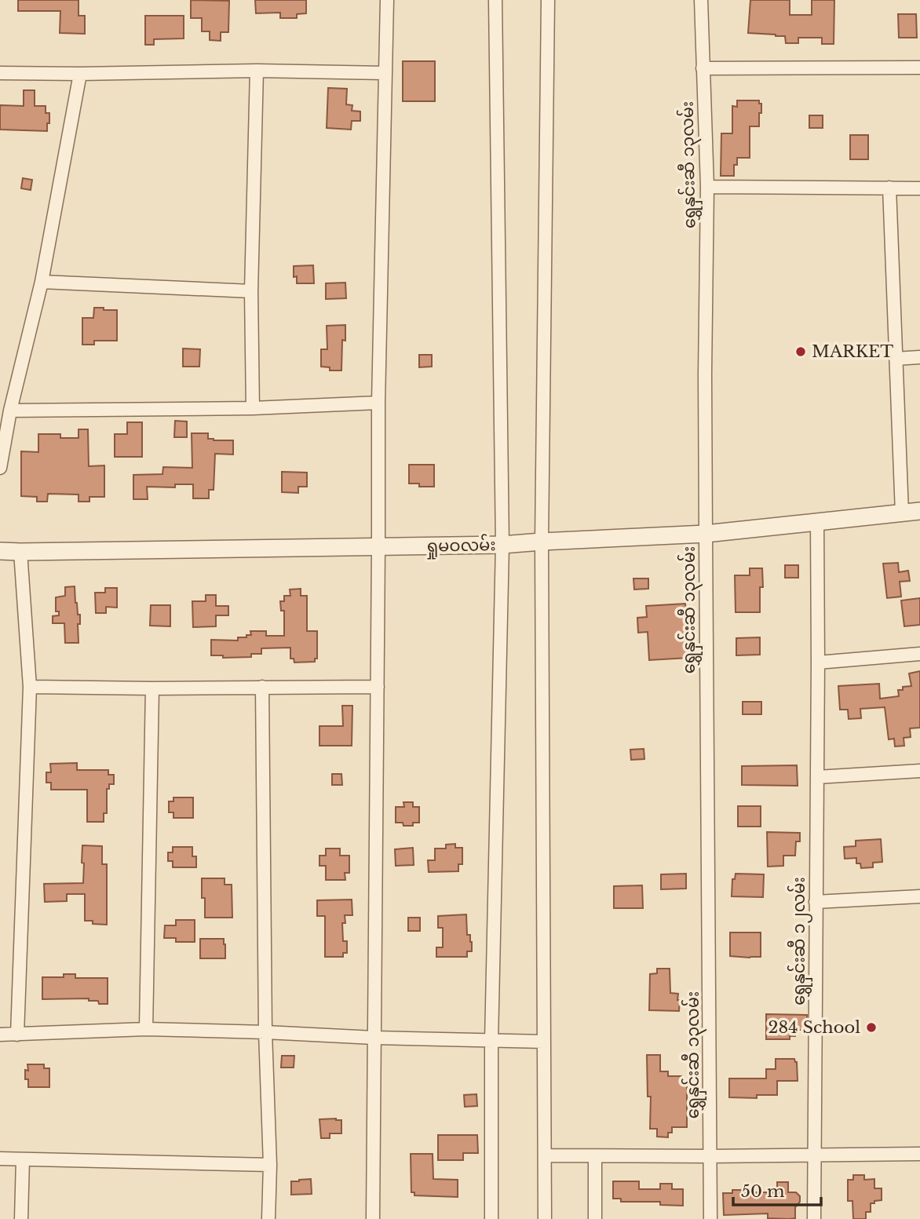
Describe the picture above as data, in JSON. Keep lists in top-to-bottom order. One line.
{"streets":{"street":["ရွှေနှင်းဆီ ၁၃လမ်း","ရှုမဝလမ်း","ရွှေနှင်းဆီ ၁၂လမ်း"]},"crossings":[["ရွှေနှင်းဆီ ၁၃လမ်း","ရှုမဝလမ်း"],["ရှုမဝလမ်း","ရွှေနှင်းဆီ ၁၂လမ်း"]],"places":["MARKET","284 School"],"scale_bar":"50 m"}
